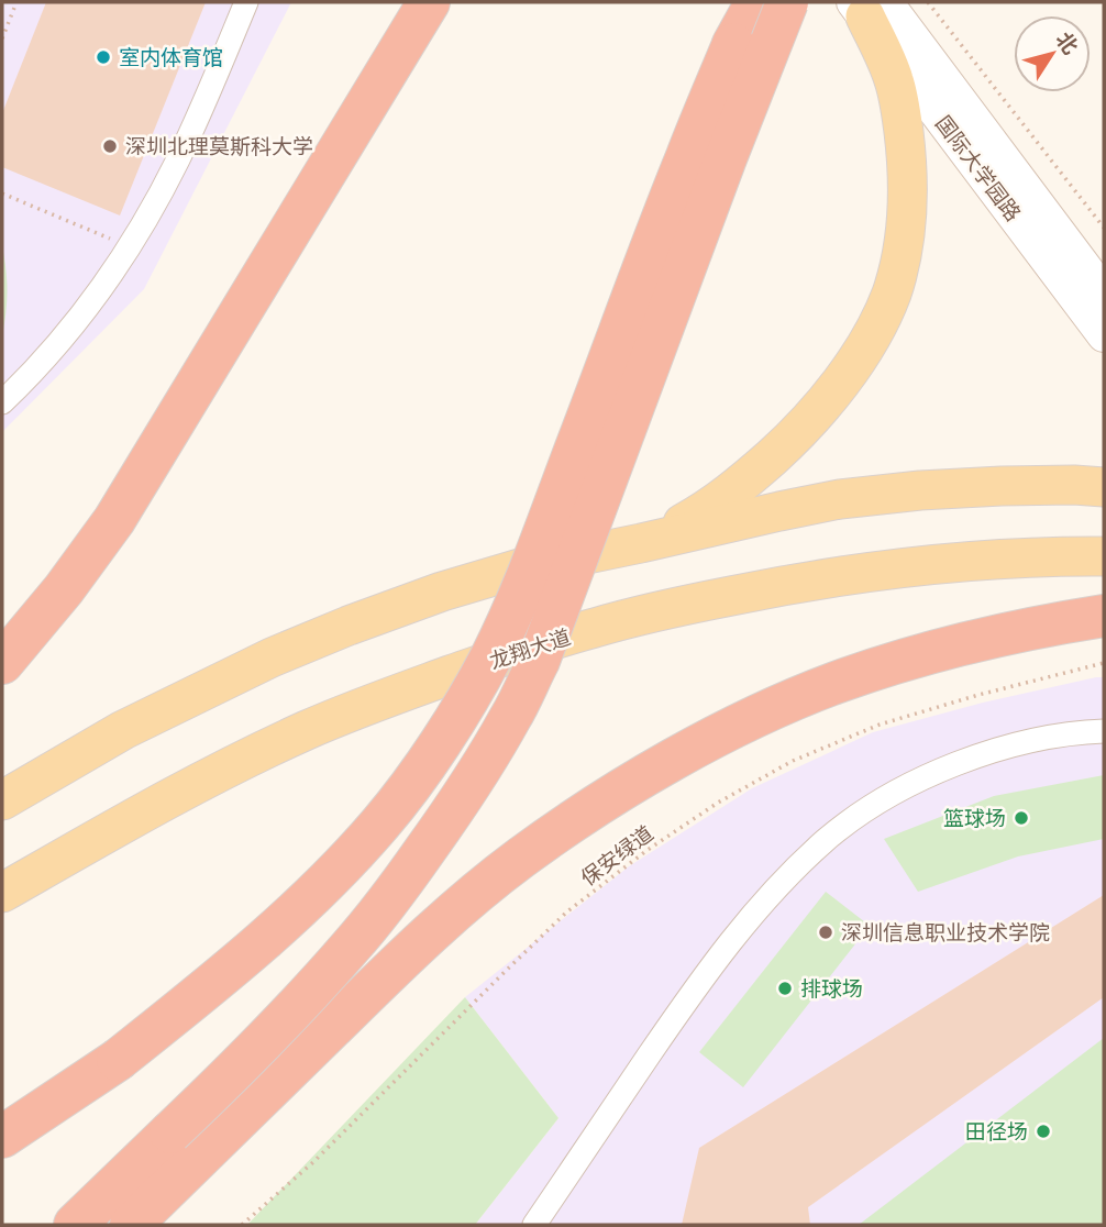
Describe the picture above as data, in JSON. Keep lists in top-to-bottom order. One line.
{"streets":{"main road":["龙翔大道"],"street":["国际大学园路"],"path":["保安绿道"]},"places":["室内体育馆","深圳北理莫斯科大学","篮球场","深圳信息职业技术学院","排球场","田径场"],"north":"top right"}
